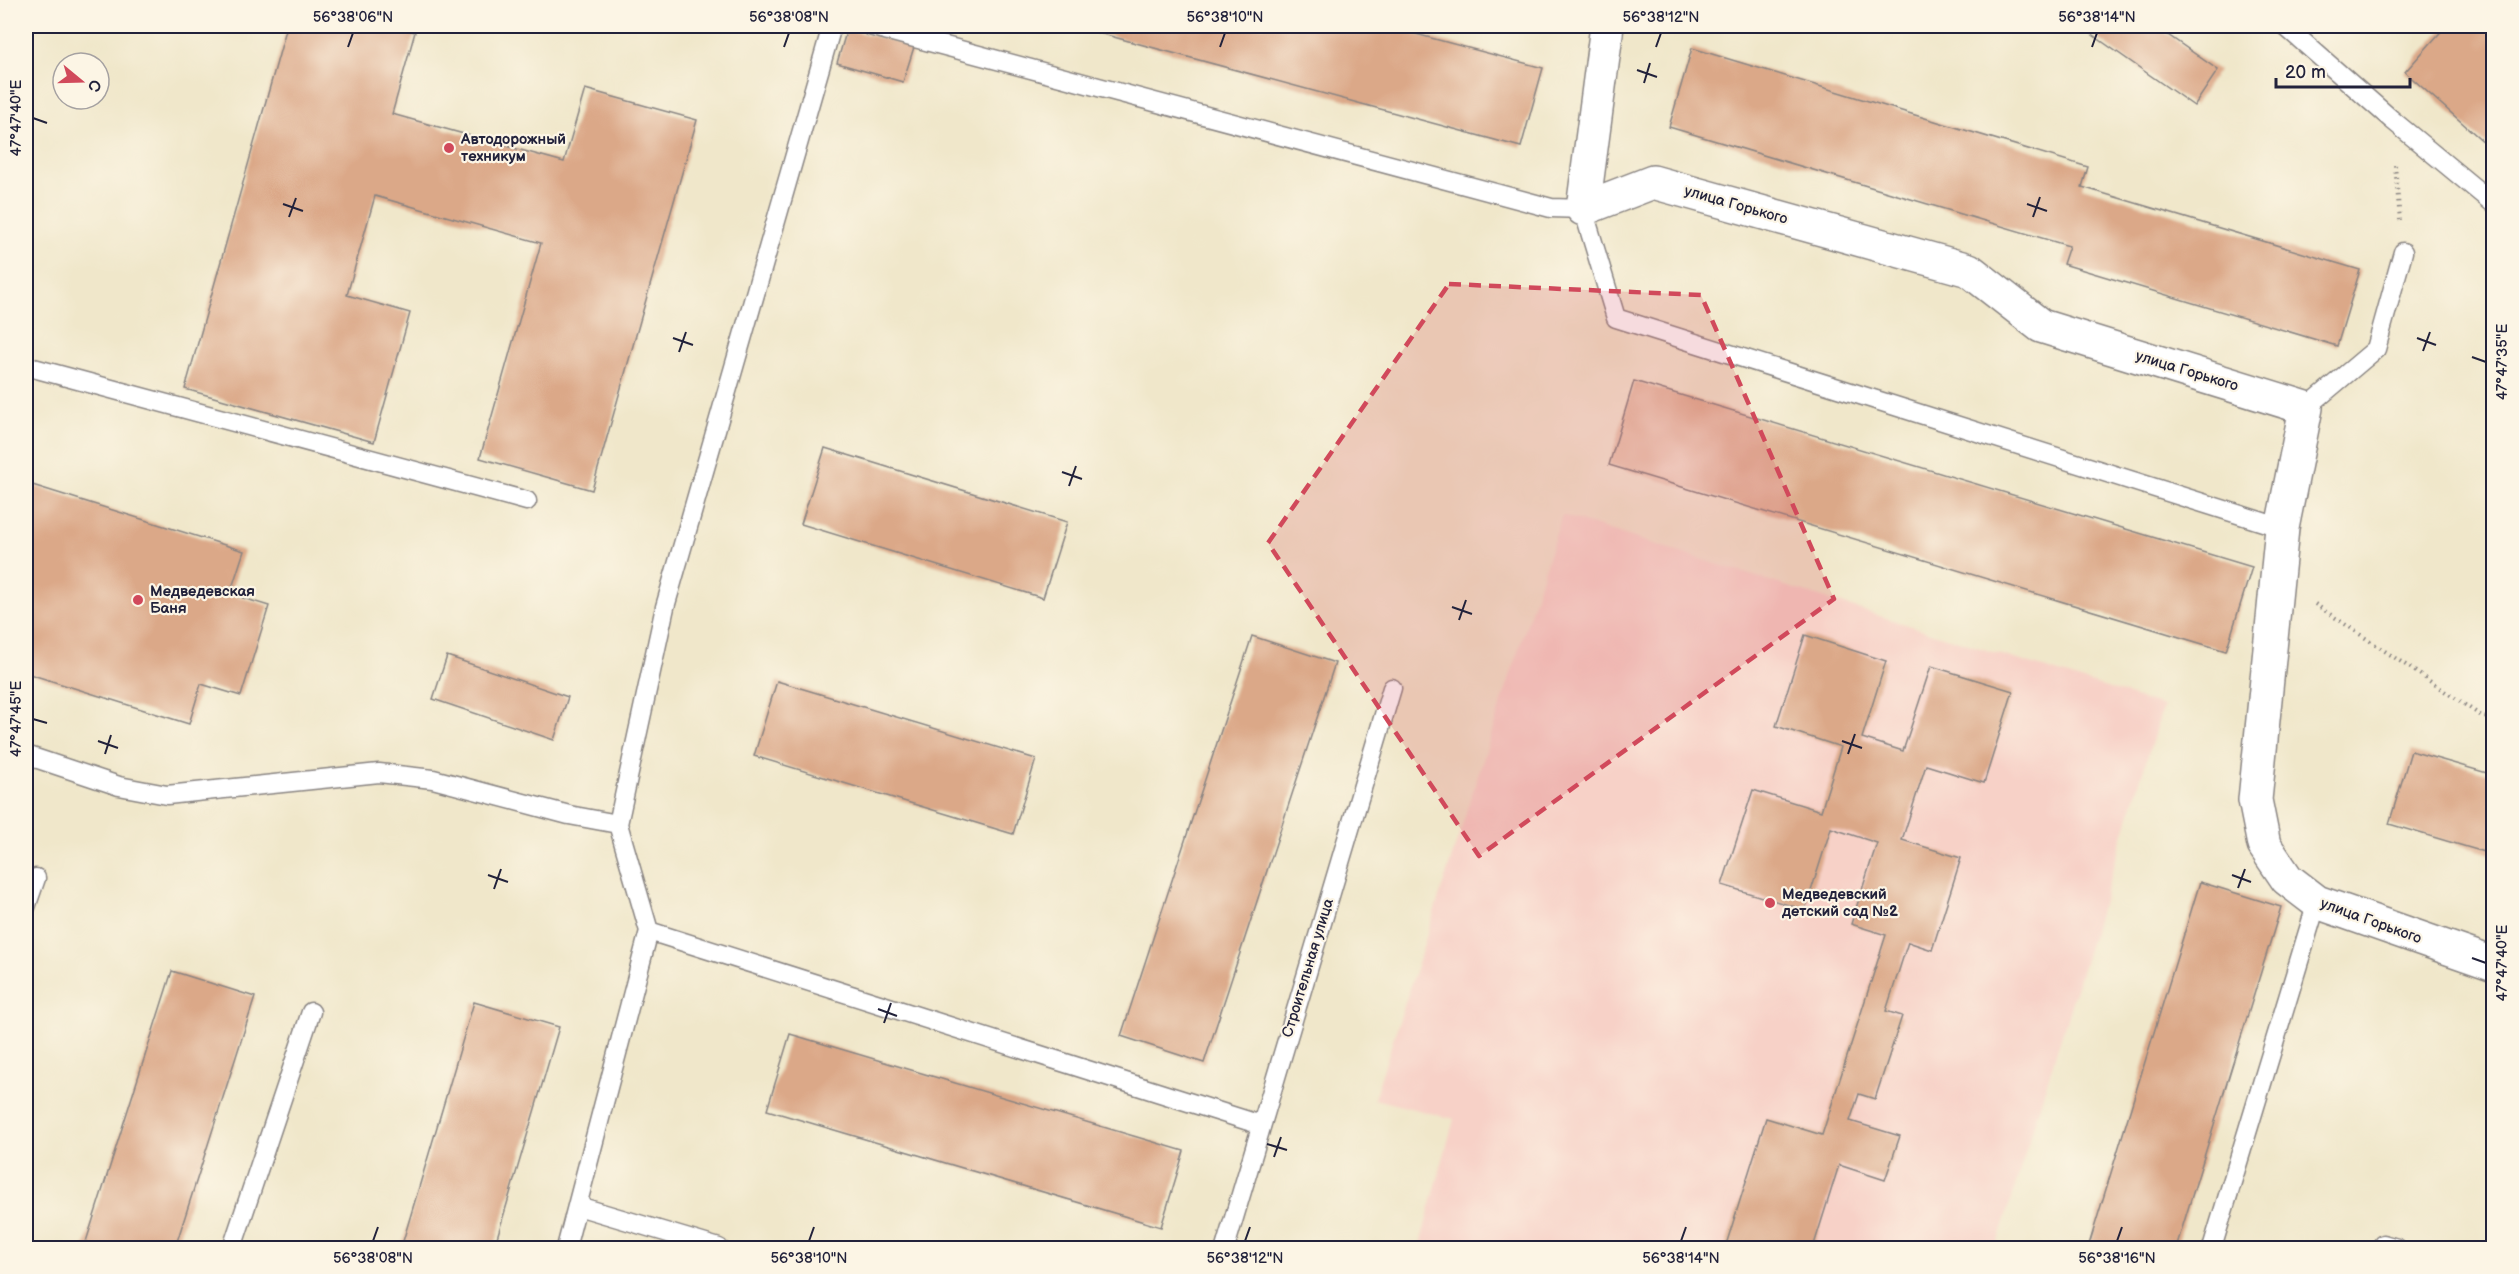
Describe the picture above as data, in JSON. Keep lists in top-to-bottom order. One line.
{"streets":{"street":["улица Горького"],"lane":["Строительная улица"]},"places":["Автодорожный техникум","Медведевская Баня","Медведевский детский сад №2"],"scale_bar":"20 m","north":"right","coordinates":["56°38'06\"N","56°38'08\"N","56°38'10\"N","56°38'12\"N","56°38'14\"N","47°47'40\"E","47°47'35\"E","47°47'45\"E","56°38'16\"N"]}
